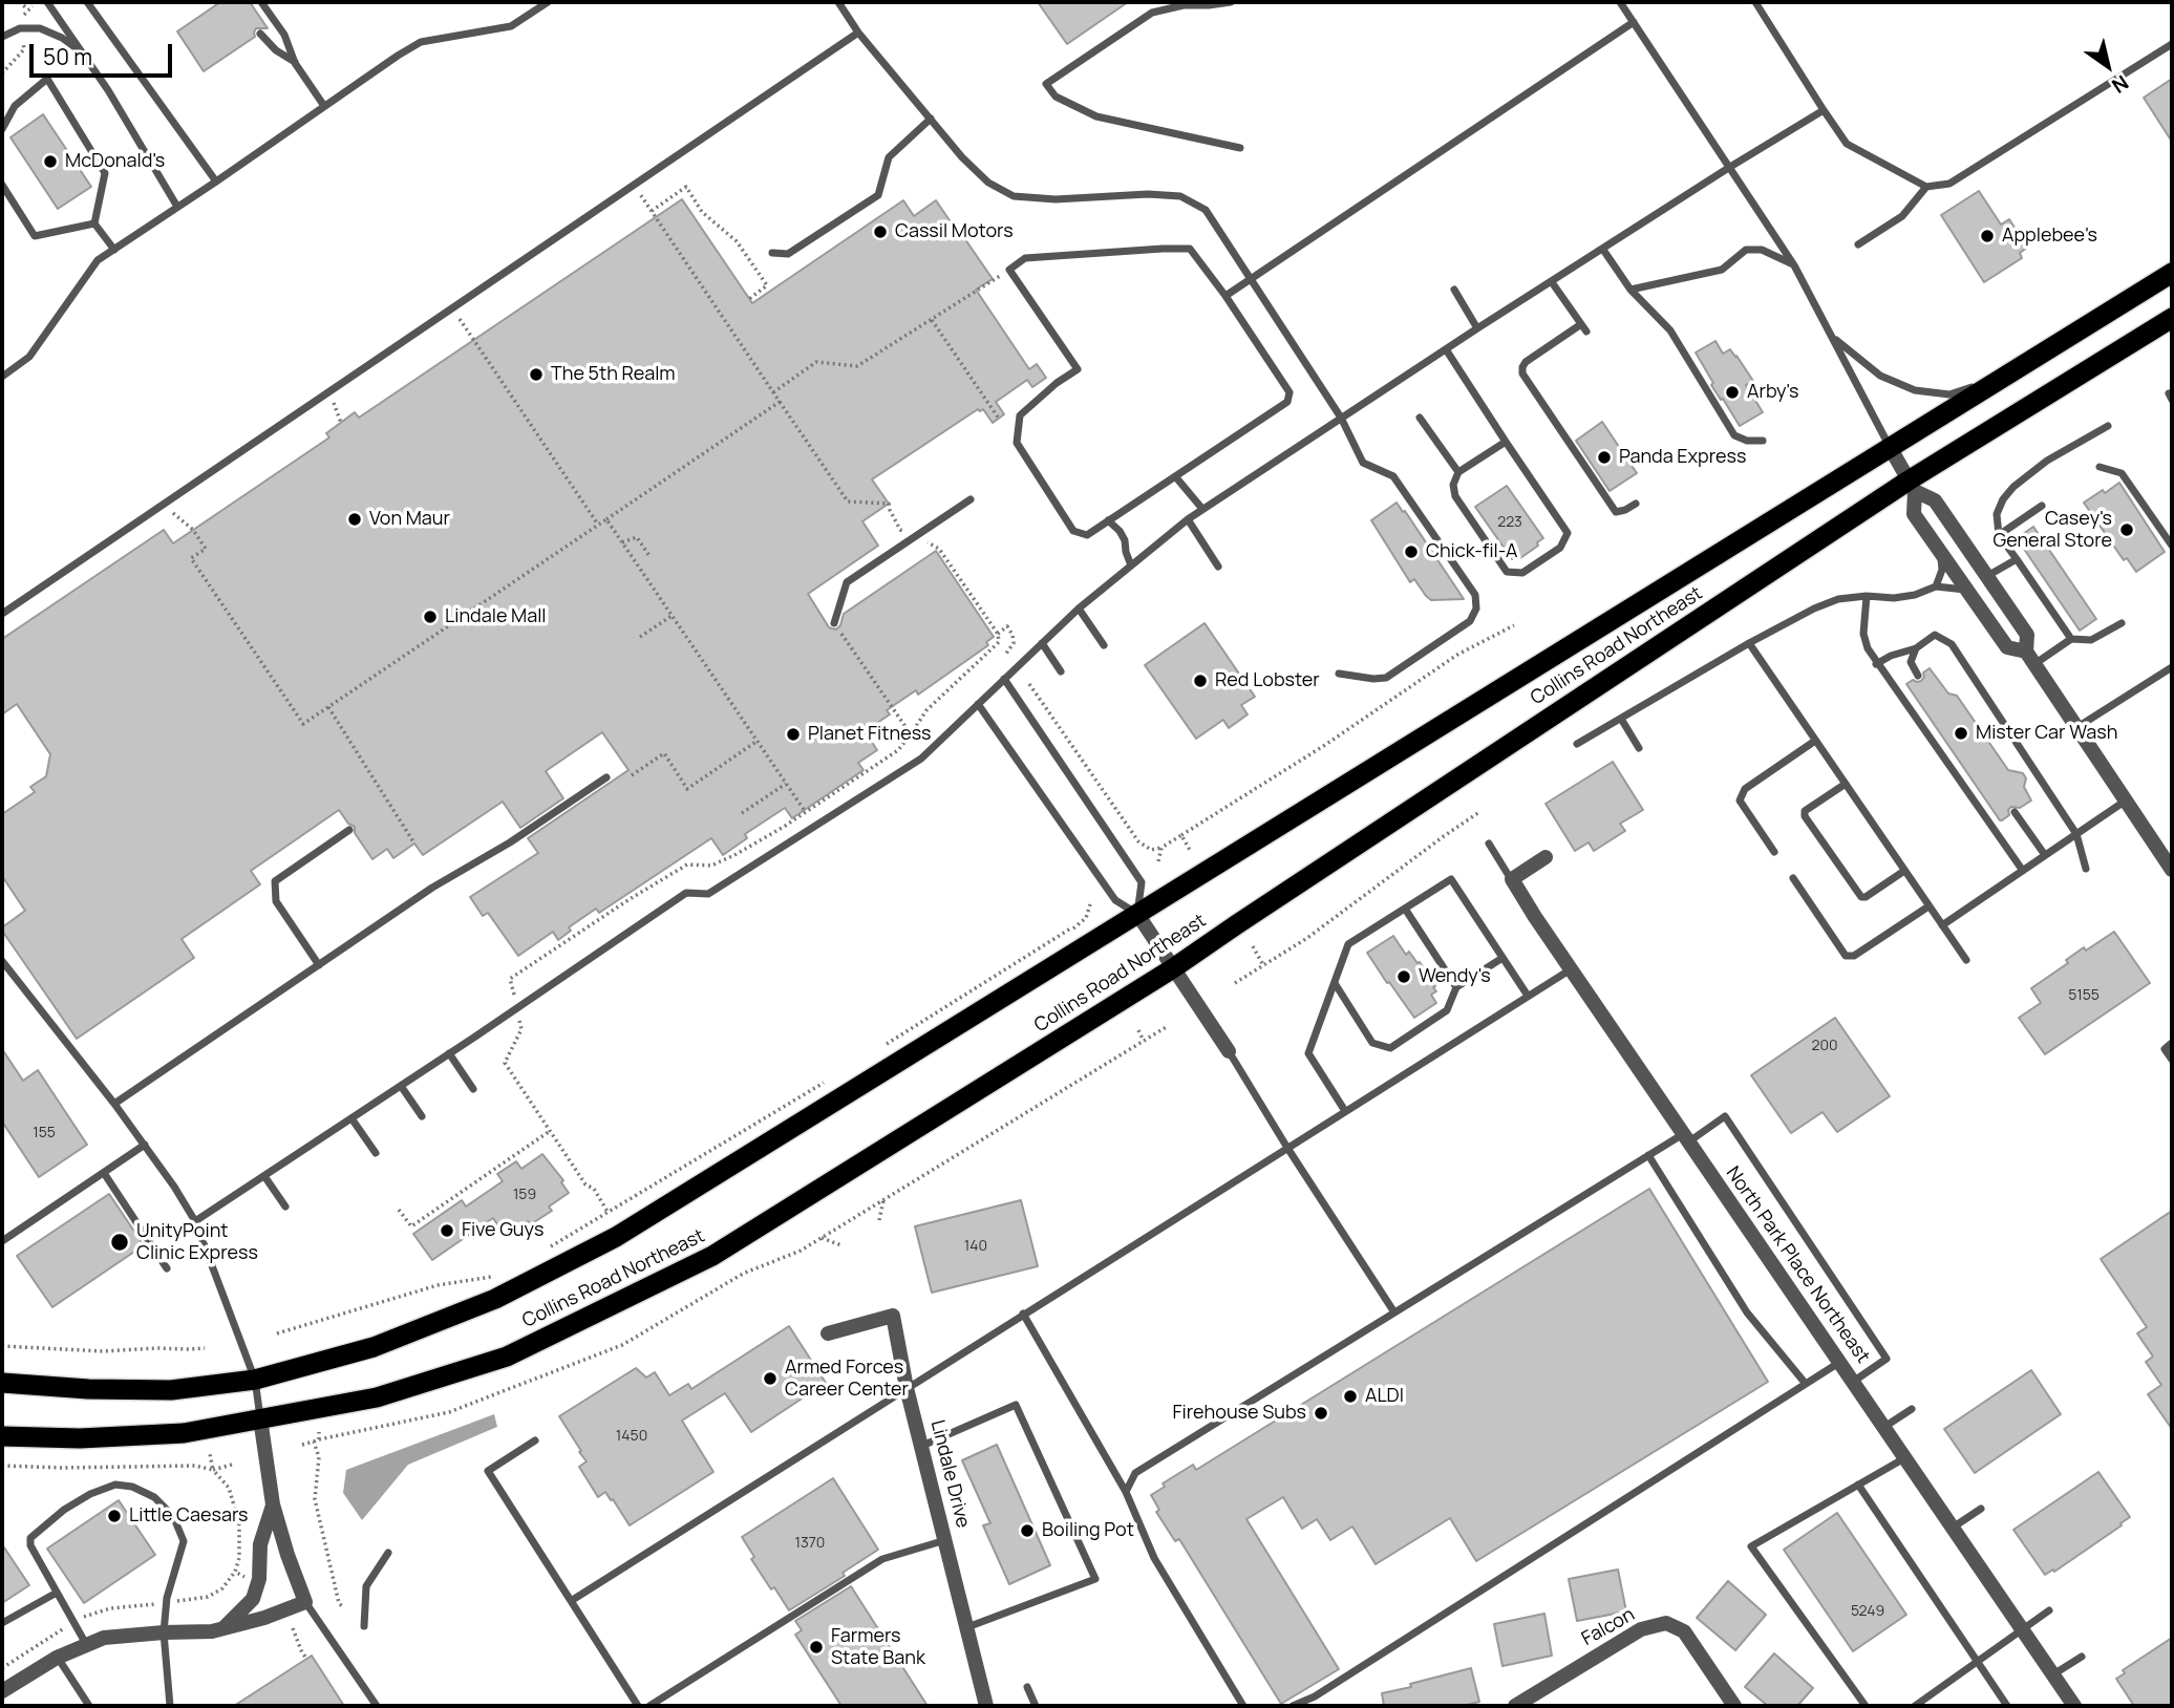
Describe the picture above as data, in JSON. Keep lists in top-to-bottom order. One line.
{"streets":{"highway":["Collins Road Northeast"],"street":["North Park Place Northeast","Lindale Drive","Falcon"]},"places":["McDonald's","Cassil Motors","Applebee's","The 5th Realm","Arby's","Panda Express","Von Maur","Casey's General Store","Chick-fil-A","Lindale Mall","Red Lobster","Mister Car Wash","Planet Fitness","Wendy's","Five Guys","UnityPoint Clinic Express","Armed Forces Career Center","ALDI","Firehouse Subs","Little Caesars","Boiling Pot","Farmers State Bank"],"house_numbers":["223","5155","200","155","159","140","1450","1370","5249"],"scale_bar":"50 m","north":"bottom right"}
